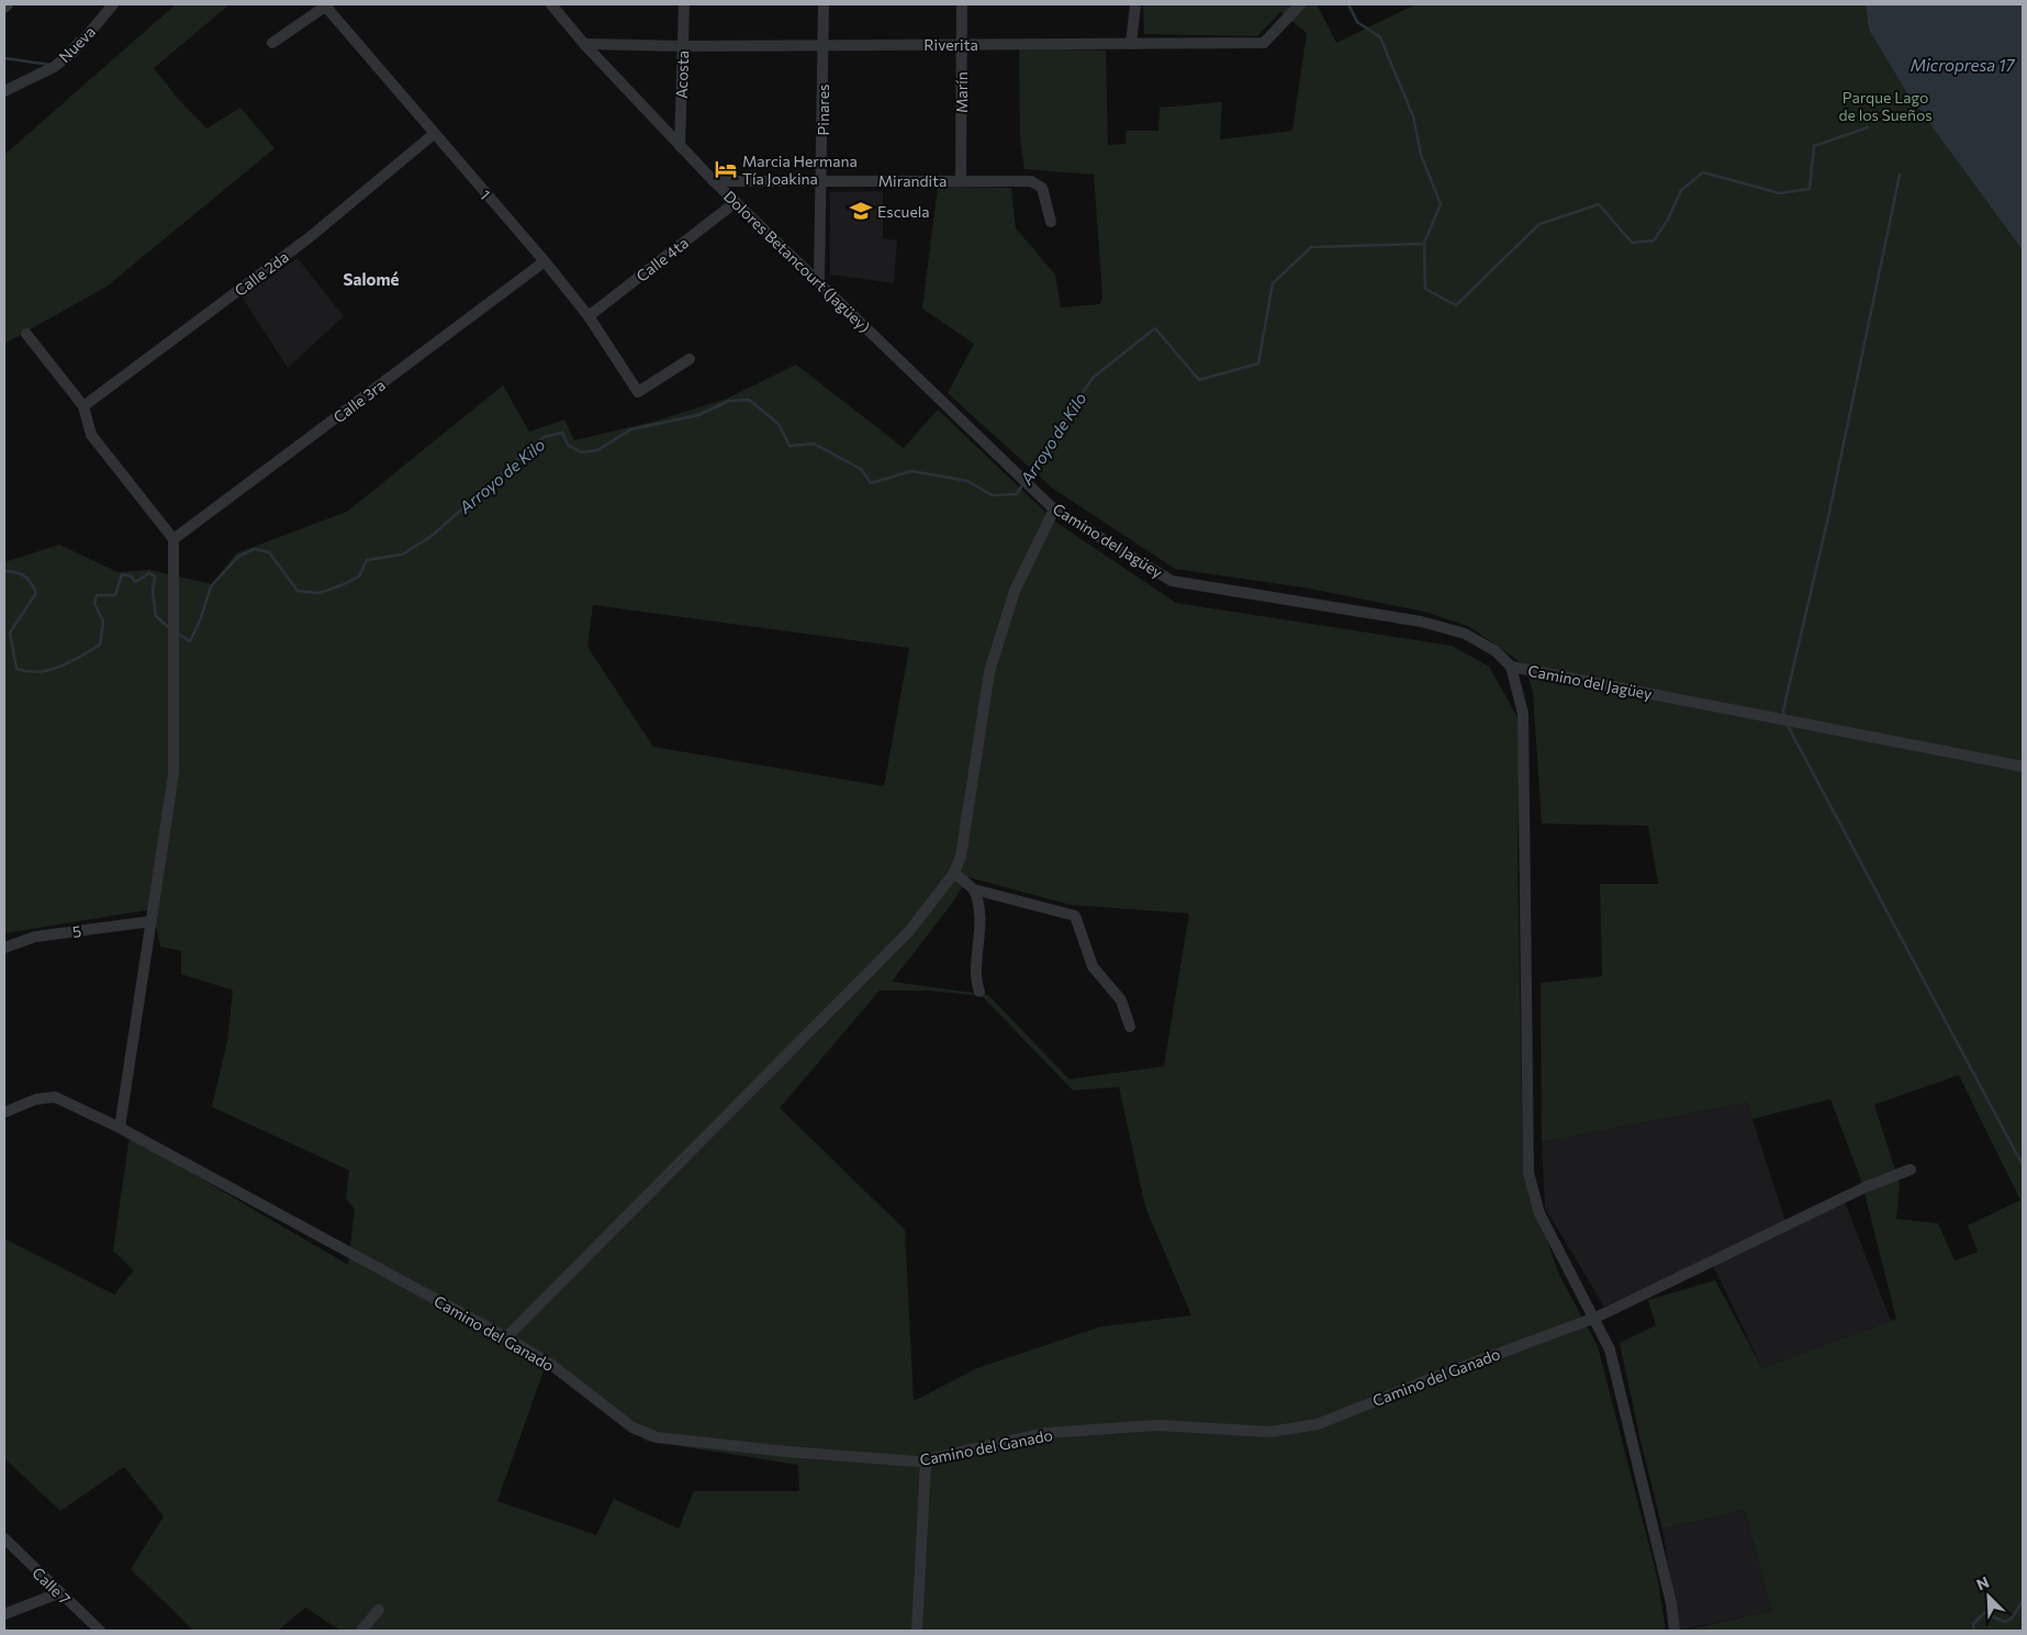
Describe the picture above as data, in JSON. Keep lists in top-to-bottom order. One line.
{"streets":{"street":["Nueva","Riverita","Acosta","Marín","Pinares","Mirandita","1","Calle 4ta","Dolores Betancourt (Jagüey)","Calle 2da","Calle 3ra","Camino del Jagüey","5","Camino del Ganado","Calle 7"]},"crossings":[["Riverita","Acosta"],["Riverita","Marín"],["Riverita","Pinares"],["Riverita","Dolores Betancourt (Jagüey)"],["Acosta","Dolores Betancourt (Jagüey)"],["Marín","Mirandita"],["Pinares","Mirandita"],["Pinares","Dolores Betancourt (Jagüey)"],["Mirandita","Dolores Betancourt (Jagüey)"],["1","Calle 4ta"],["1","Calle 2da"],["1","Calle 3ra"],["Calle 4ta","Dolores Betancourt (Jagüey)"],["Dolores Betancourt (Jagüey)","Camino del Jagüey"]],"districts":["Salomé"],"water":["Micropresa 17","Arroyo de Kilo"],"parks":["Parque Lago de los Sueños"],"places":{"hotel":["Marcia Hermana Tía Joakina"],"school or university":["Escuela"]},"north":"top left"}
